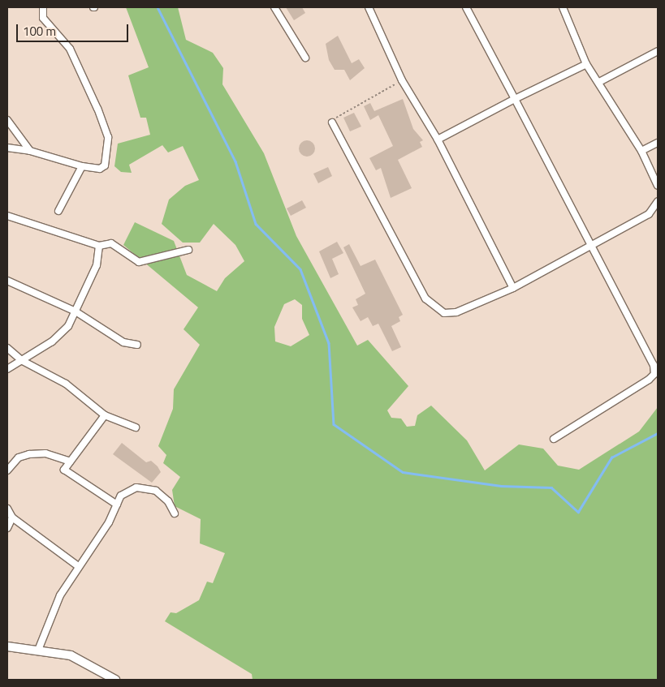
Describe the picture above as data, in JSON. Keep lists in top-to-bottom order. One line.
{"scale_bar":"100 m"}
